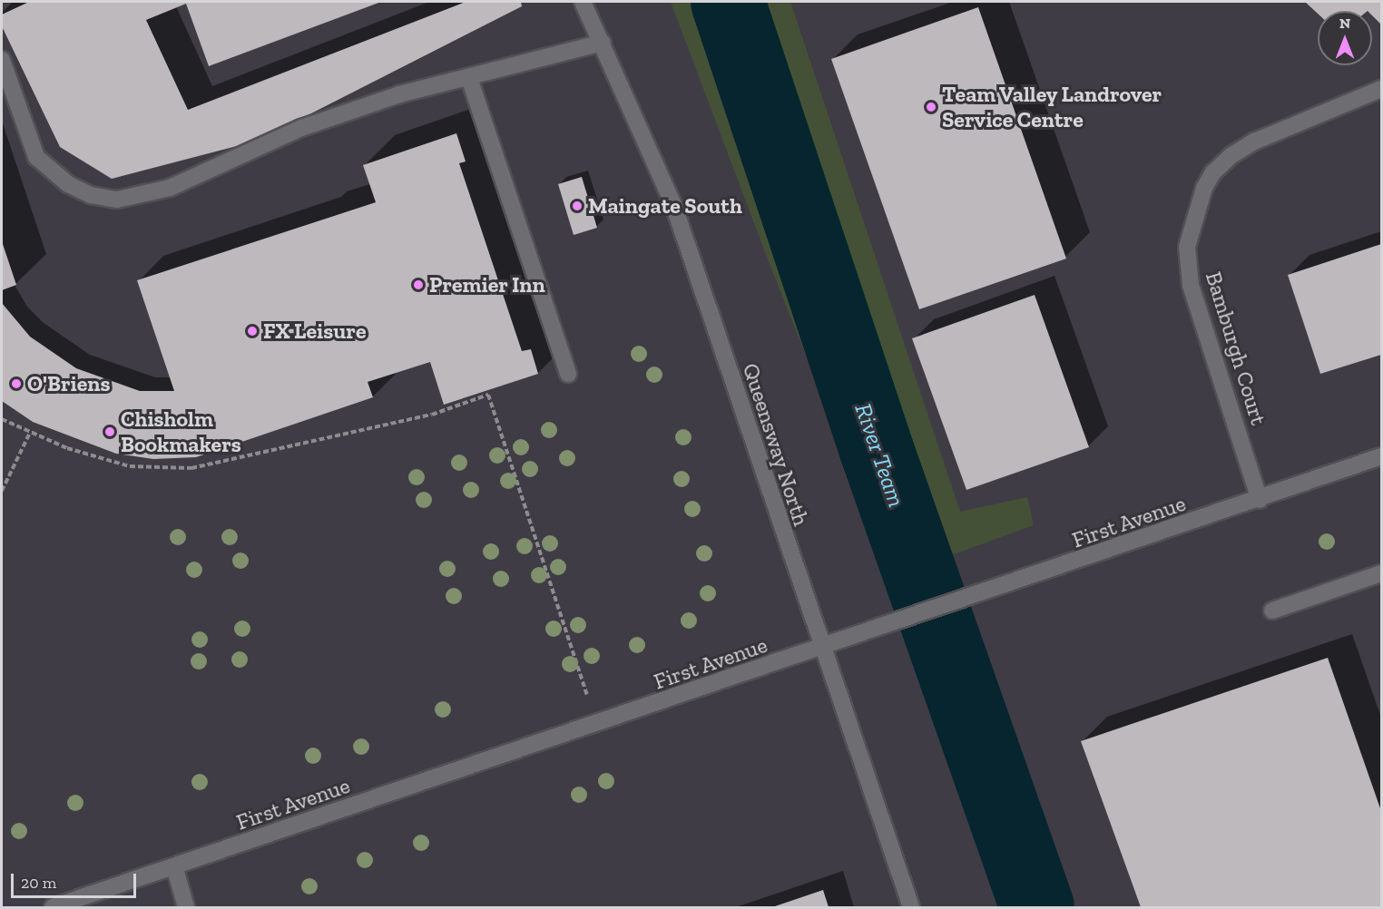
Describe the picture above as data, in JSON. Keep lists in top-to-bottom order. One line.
{"streets":{"street":["Bamburgh Court","Queensway North","First Avenue"]},"crossings":[["Bamburgh Court","First Avenue"],["Queensway North","First Avenue"]],"water":["River Team"],"places":["Team Valley Landrover Service Centre","Maingate South","Premier Inn","FX Leisure","O'Briens","Chisholm Bookmakers"],"scale_bar":"20 m","north":"top"}
